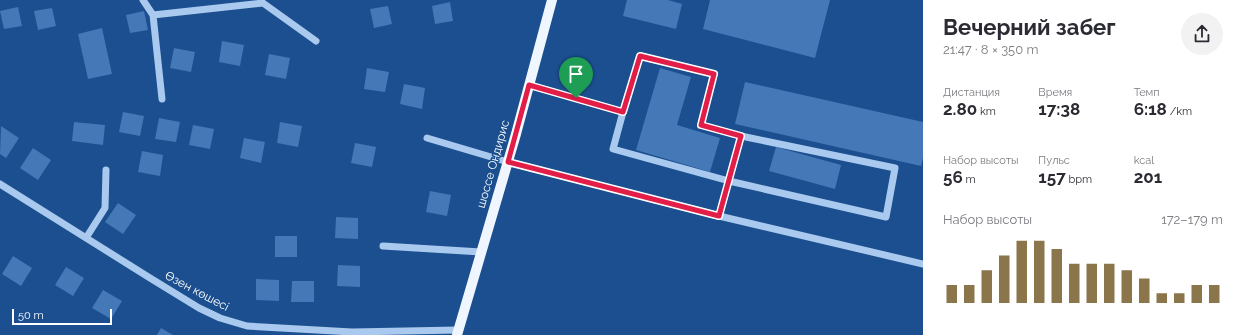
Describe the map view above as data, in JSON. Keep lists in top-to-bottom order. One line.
{"streets":{"main road":["шоссе Ондирис"],"street":["Өзен көшесі"]},"crossings":[["шоссе Ондирис","Өзен көшесі"]],"scale_bar":"50 m","page":{"heading":["Вечерний забег","21:47 · 8 × 350 m"],"stats":[["Дистанция","2.80 km"],["Время","17:38"],["Темп","6:18 /km"],["Набор высоты","56 m"],["Пульс","157 bpm"],["kcal","201"]],"chart":["Набор высоты","172–179 m"],"scale":"50 m"}}
